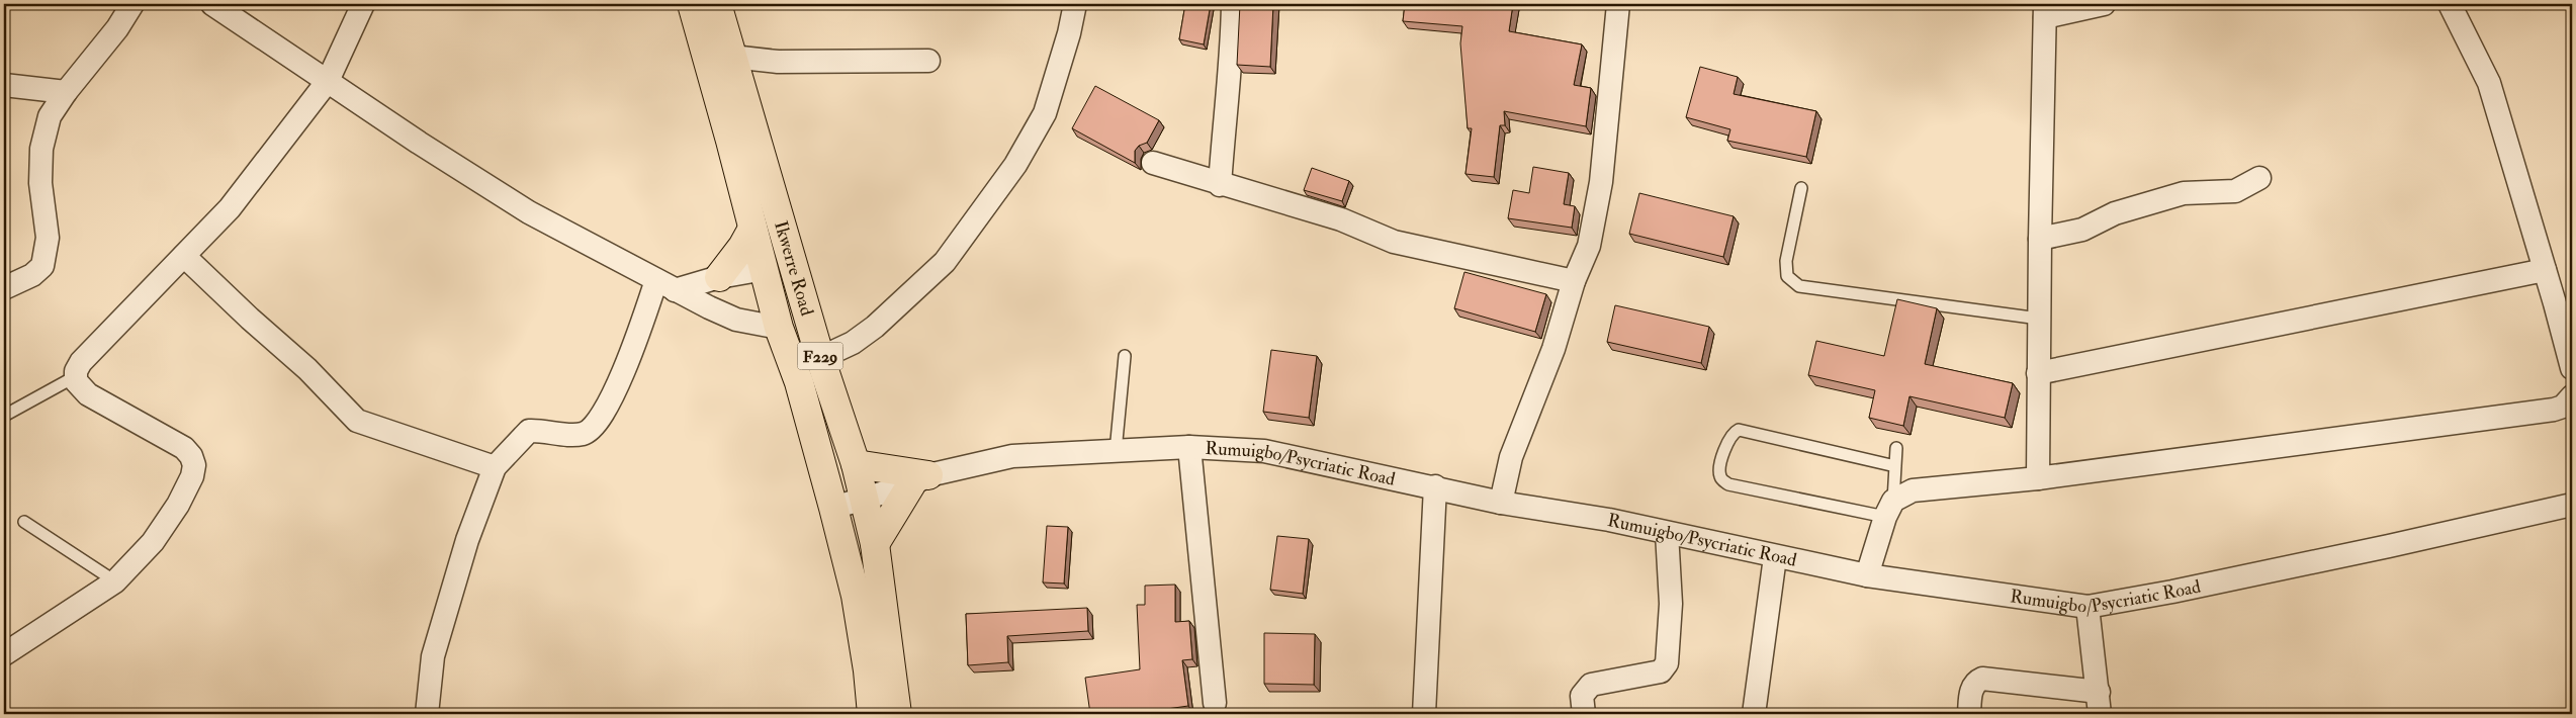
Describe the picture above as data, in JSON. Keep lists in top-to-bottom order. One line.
{"streets":{"main road":["Ikwerre Road","F229"],"street":["Rumuigbo/Psycriatic Road"]},"crossings":[["Ikwerre Road","Rumuigbo/Psycriatic Road"]]}
